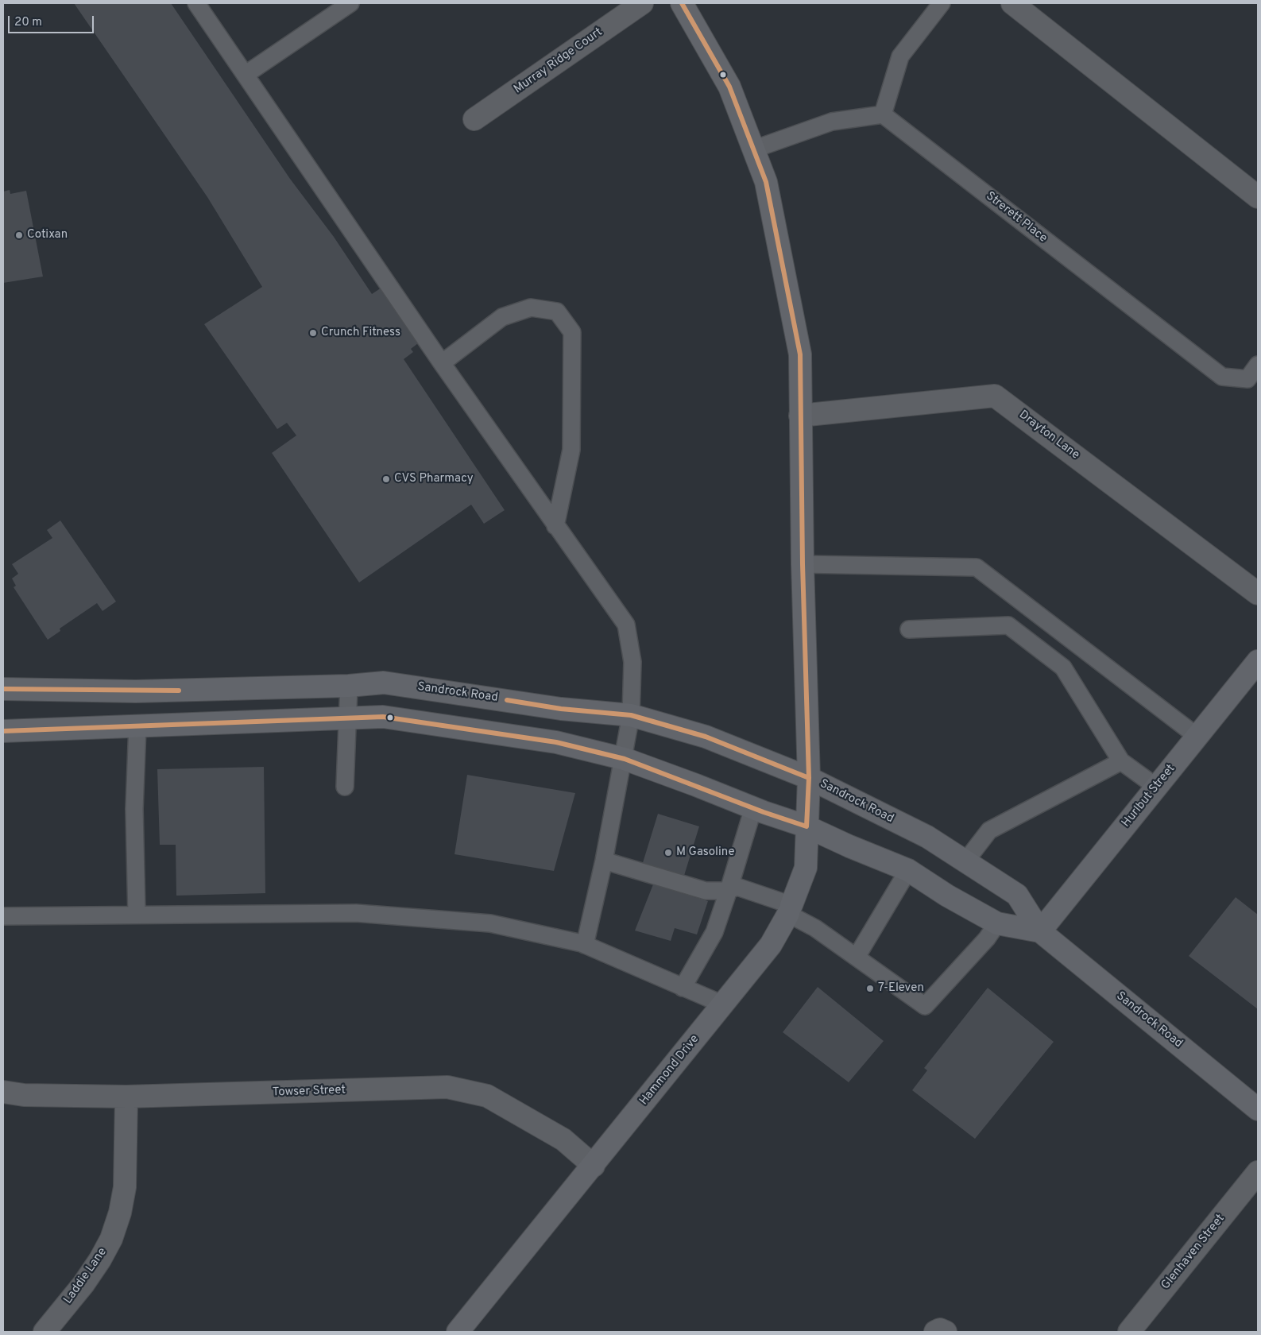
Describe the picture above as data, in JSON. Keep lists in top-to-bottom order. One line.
{"streets":{"main road":["Sandrock Road","Hurlbut Street","Hammond Drive"],"street":["Murray Ridge Court","Drayton Lane","Towser Street","Glenhaven Street","Laddie Lane"],"lane":["Strerett Place"]},"crossings":[["Drayton Lane","Hammond Drive"],["Sandrock Road","Hurlbut Street"],["Sandrock Road","Hammond Drive"],["Hammond Drive","Towser Street"],["Towser Street","Laddie Lane"]],"places":["Cotixan","Crunch Fitness","CVS Pharmacy","M Gasoline","7-Eleven"],"scale_bar":"20 m"}
